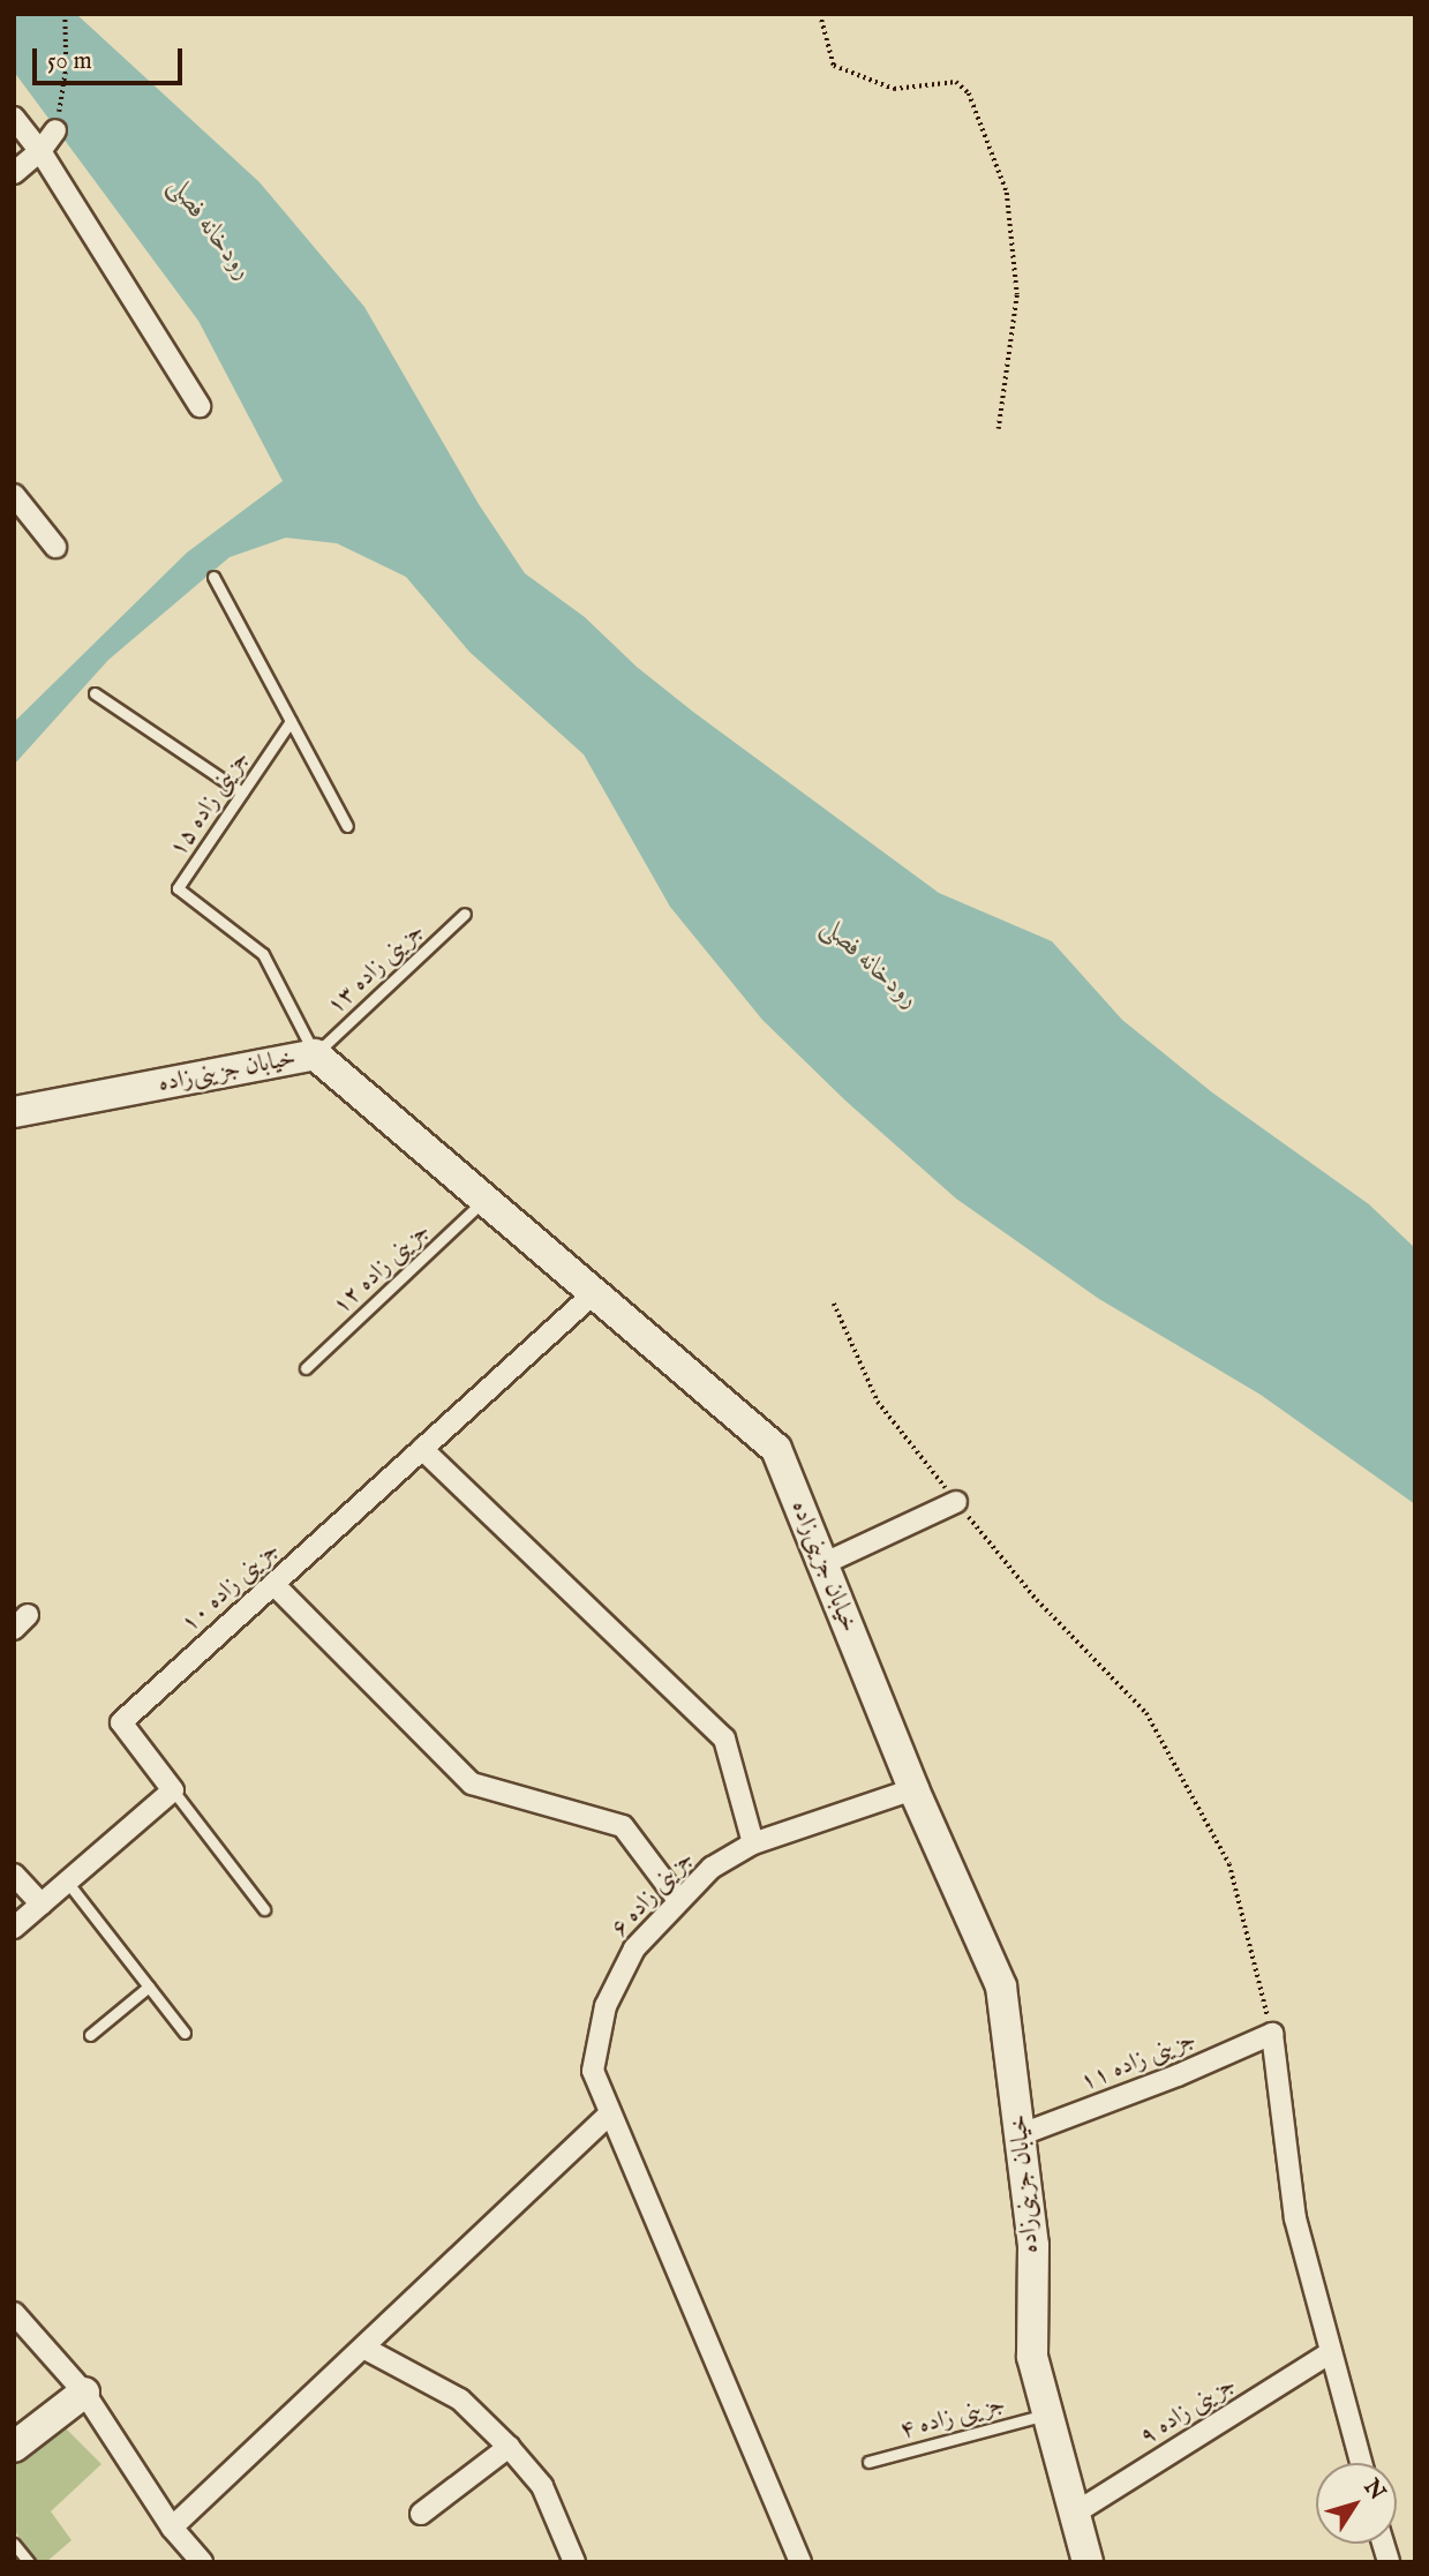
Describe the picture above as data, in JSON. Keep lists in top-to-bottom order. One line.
{"streets":{"street":["خیابان جزینی‌زاده","جزینی زاده ۱۰","جزینی زاده ۶","جزینی زاده ۱۱","جزینی زاده ۹"],"lane":["جزینی زاده ۱۵","جزینی زاده ۱۳","جزینی زاده ۱۲","جزینی زاده ۴"]},"crossings":[["جزینی زاده ۱۵","جزینی زاده ۱۳"],["جزینی زاده ۱۵","خیابان جزینی‌زاده"],["جزینی زاده ۱۳","خیابان جزینی‌زاده"],["خیابان جزینی‌زاده","جزینی زاده ۱۲"],["خیابان جزینی‌زاده","جزینی زاده ۱۰"],["خیابان جزینی‌زاده","جزینی زاده ۶"],["خیابان جزینی‌زاده","جزینی زاده ۱۱"],["خیابان جزینی‌زاده","جزینی زاده ۹"],["خیابان جزینی‌زاده","جزینی زاده ۴"]],"water":["رودخانه فصلی"],"scale_bar":"50 m","north":"top right"}
